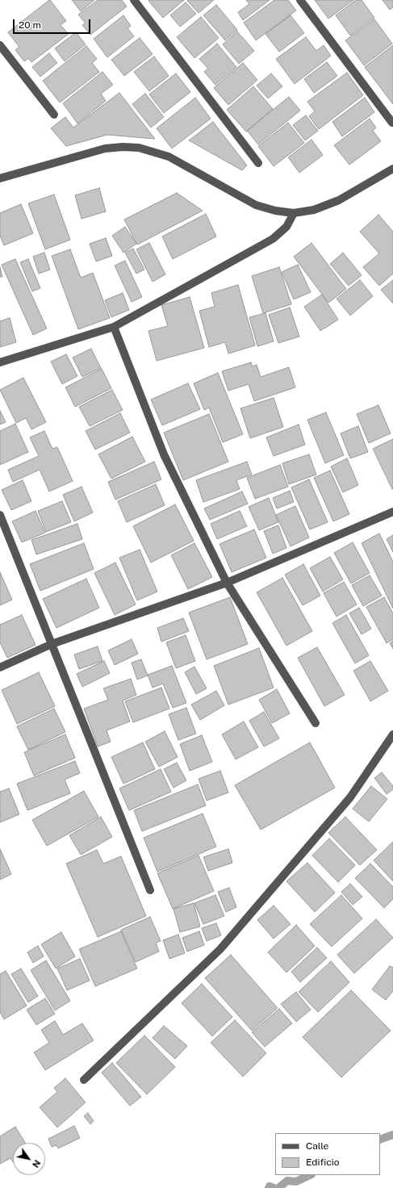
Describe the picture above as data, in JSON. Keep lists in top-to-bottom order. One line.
{"legend":["Calle","Edificio"],"scale_bar":"20 m","north":"bottom right"}
